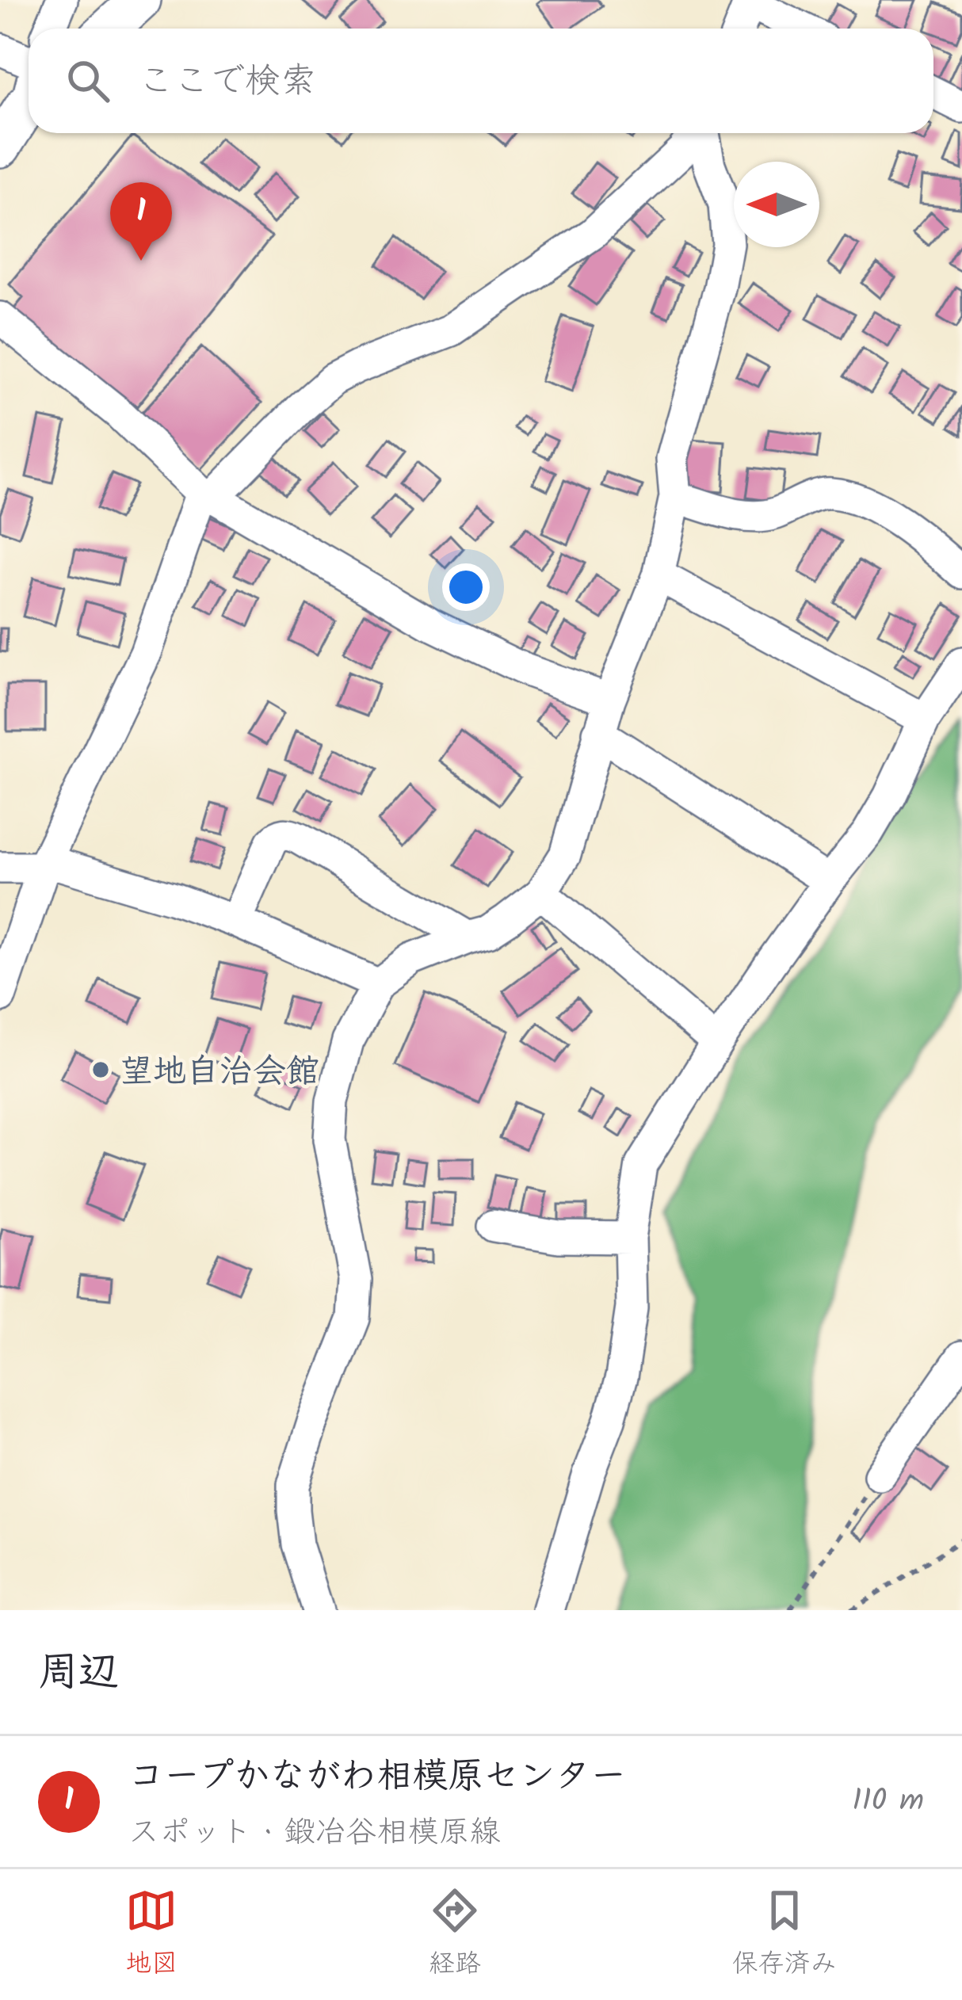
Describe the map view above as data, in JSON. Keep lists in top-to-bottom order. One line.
{"places":["望地自治会館"],"north":"left","page":{"search":"ここで検索","pins":"1","heading":"周辺","list":[{"mark":"1","name":"コープかながわ相模原センター","note":"スポット · 鍛冶谷相模原線","value":"110 m"}],"nav":["地図","経路","保存済み"]}}
